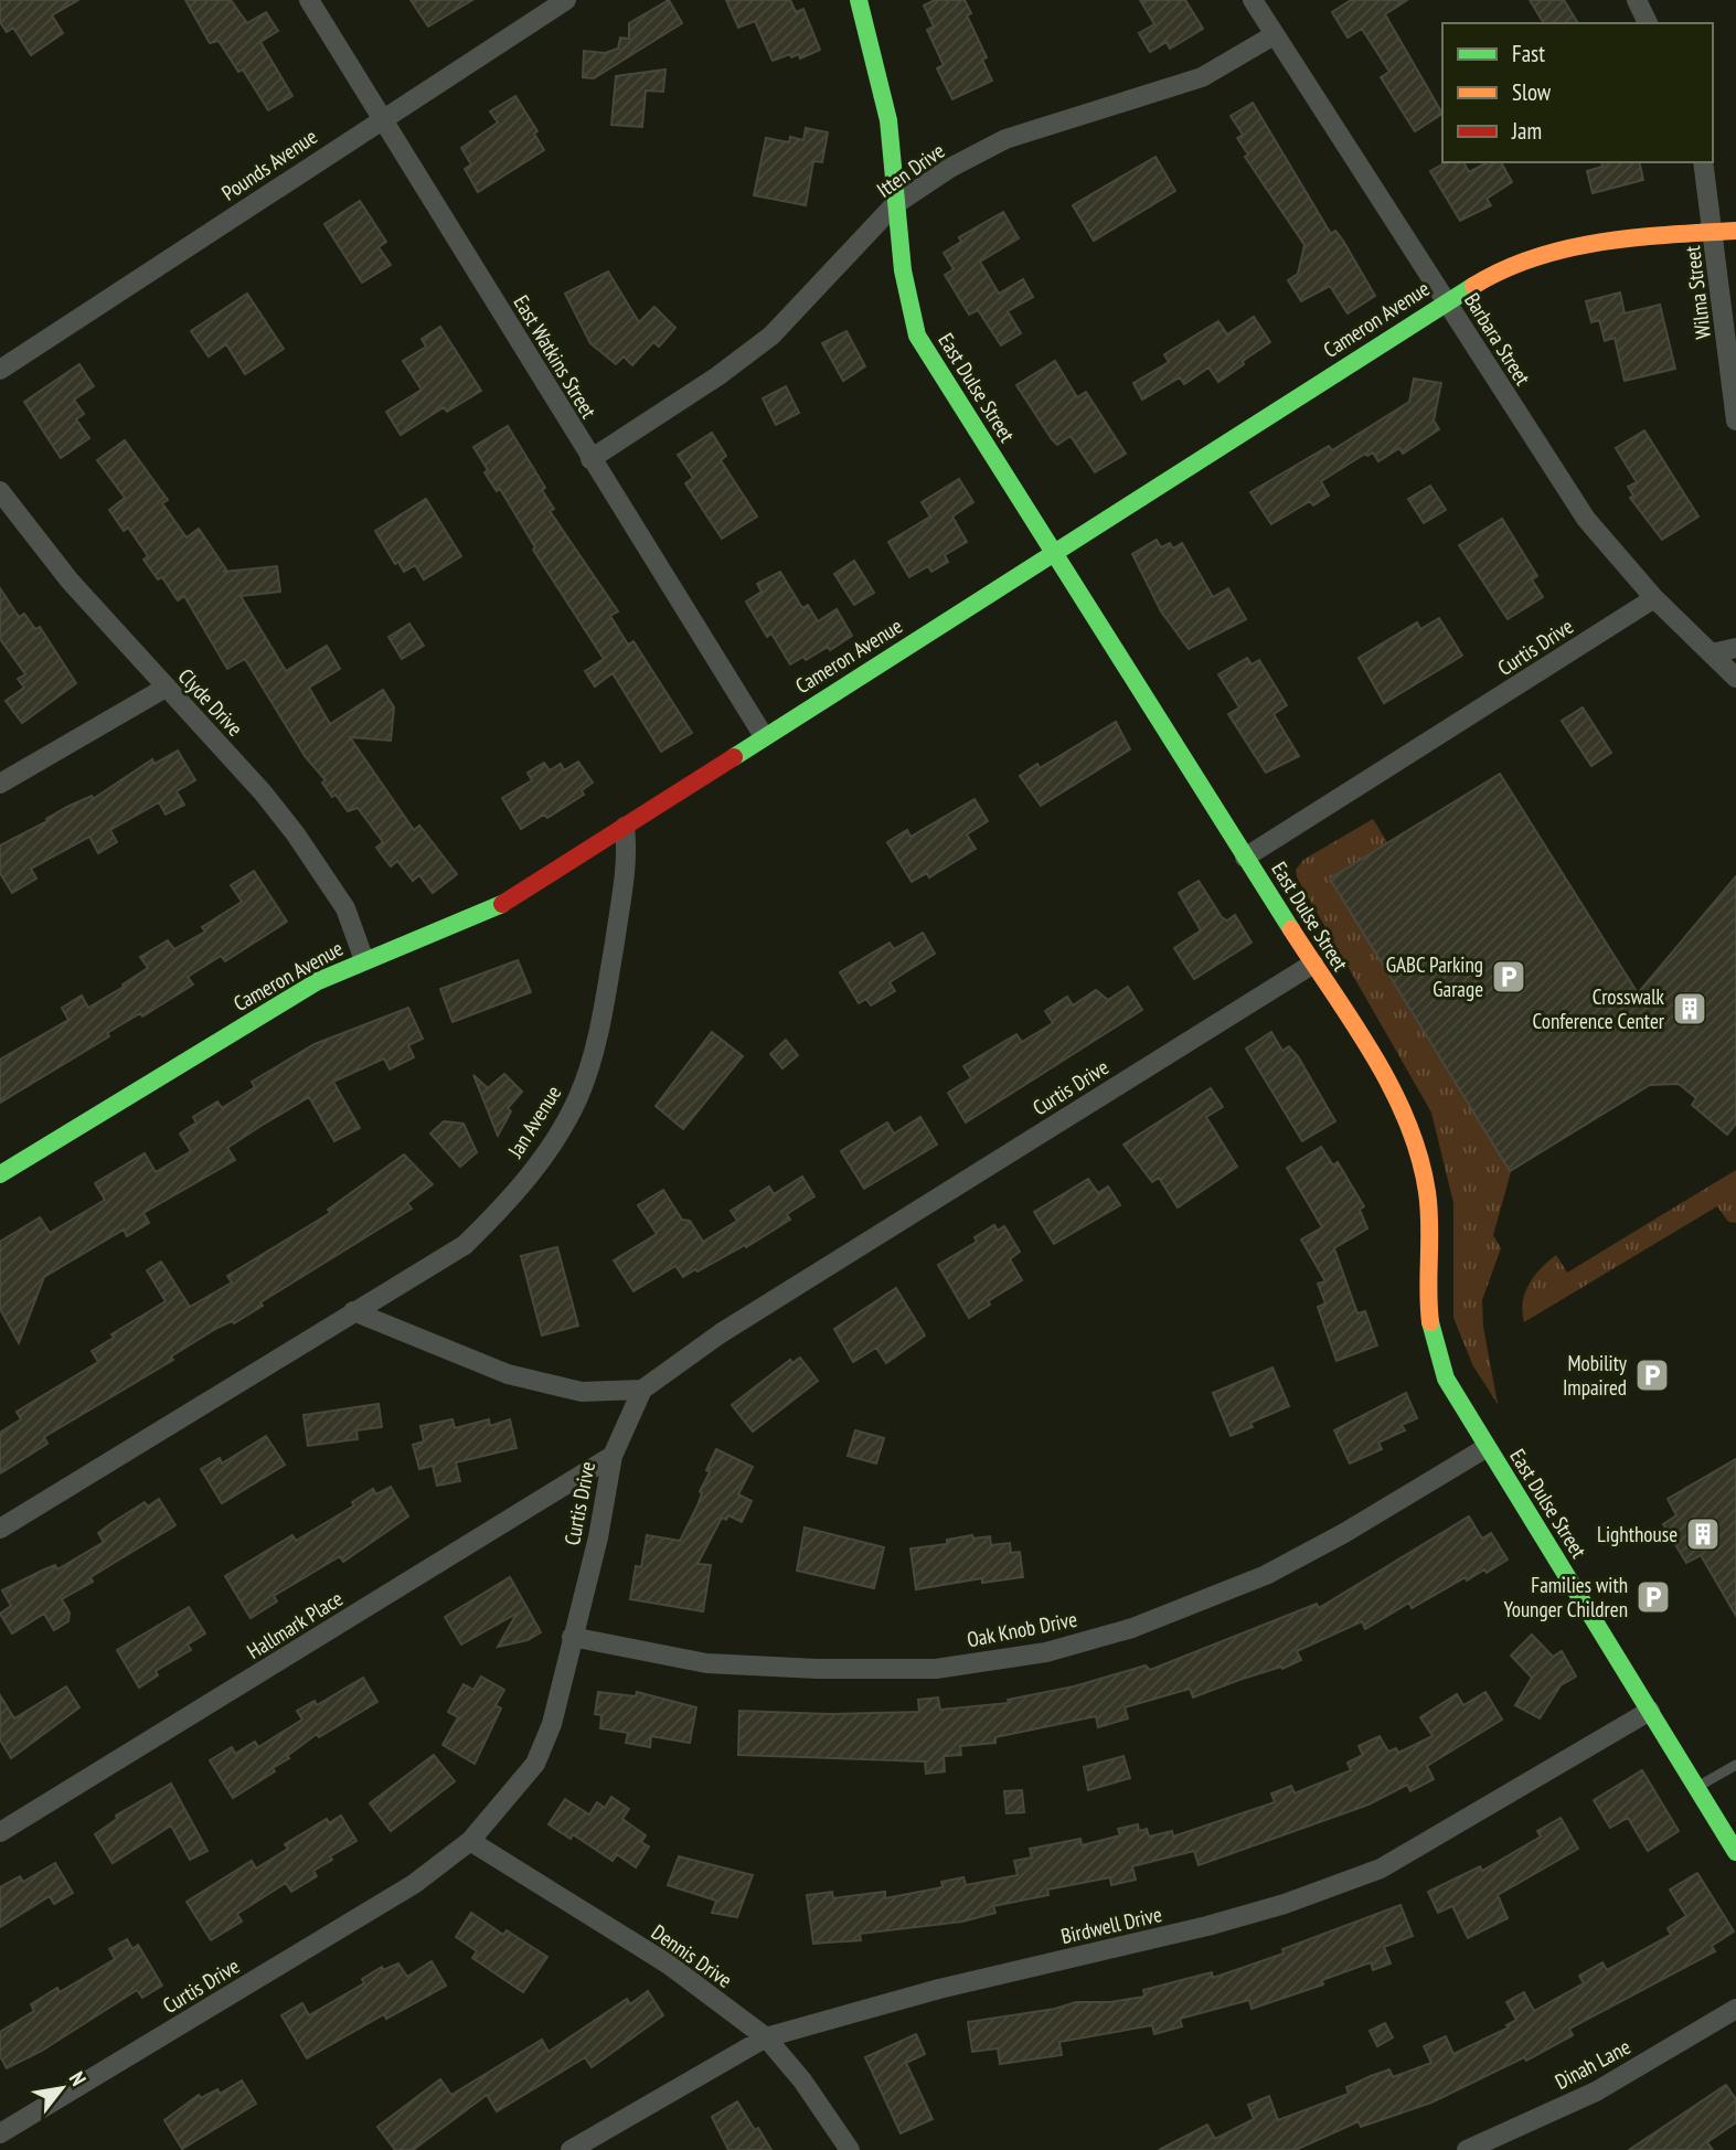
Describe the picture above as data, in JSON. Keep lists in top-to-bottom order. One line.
{"streets":{"street":["Pounds Avenue","Itten Drive","Wilma Street","Cameron Avenue","Barbara Street","East Watkins Street","East Dulse Street","Curtis Drive","Clyde Drive","Jan Avenue","Hallmark Place","Oak Knob Drive","Birdwell Drive","Dennis Drive","Dinah Lane"]},"crossings":[["Pounds Avenue","East Watkins Street"],["Itten Drive","Barbara Street"],["Itten Drive","East Watkins Street"],["Itten Drive","East Dulse Street"],["Wilma Street","Cameron Avenue"],["Cameron Avenue","Barbara Street"],["Cameron Avenue","East Watkins Street"],["Cameron Avenue","East Dulse Street"],["Cameron Avenue","Clyde Drive"],["Cameron Avenue","Jan Avenue"],["Barbara Street","Curtis Drive"],["East Dulse Street","Curtis Drive"],["East Dulse Street","Oak Knob Drive"],["East Dulse Street","Birdwell Drive"],["Curtis Drive","Hallmark Place"],["Curtis Drive","Oak Knob Drive"],["Curtis Drive","Dennis Drive"],["Birdwell Drive","Dennis Drive"]],"places":{"parking":["GABC Parking Garage","Mobility Impaired","Families with Younger Children"],"building":["Crosswalk Conference Center","Lighthouse"]},"legend":["Fast","Slow","Jam"],"north":"top right"}
